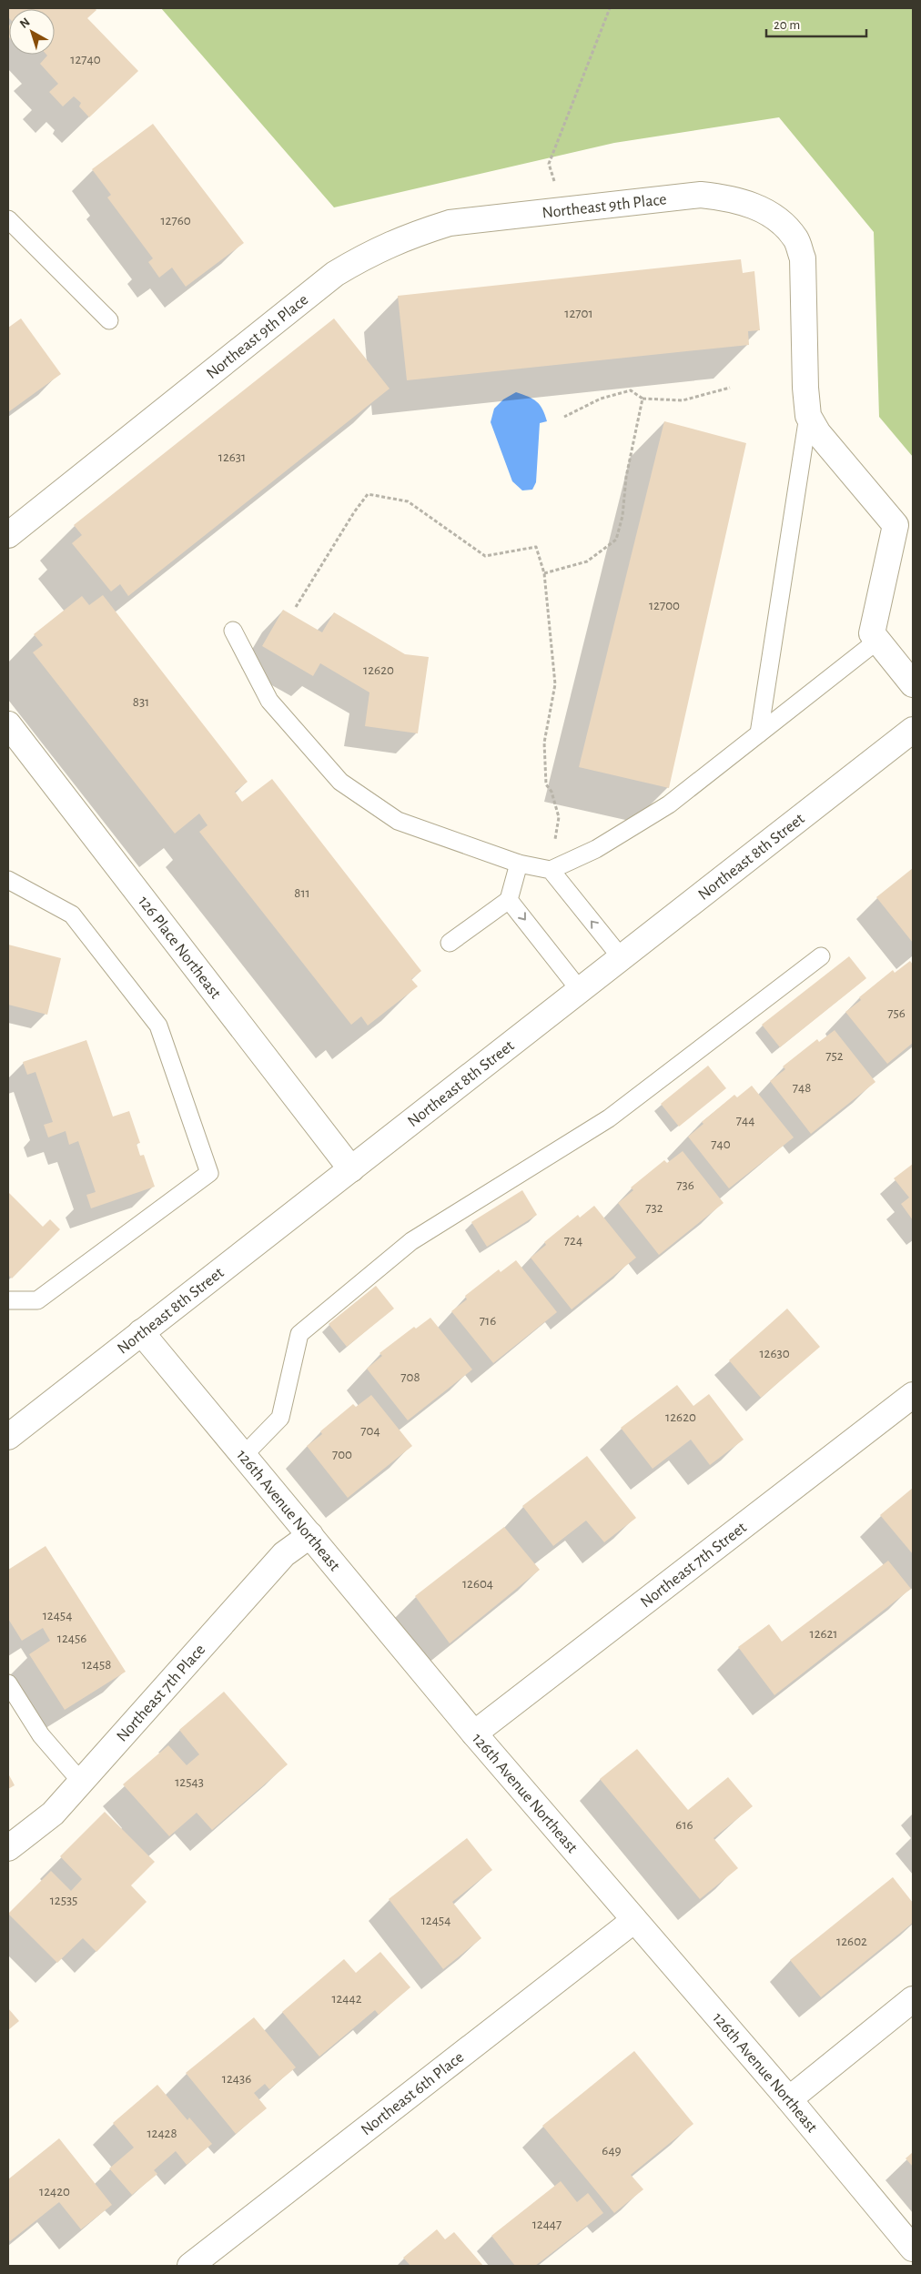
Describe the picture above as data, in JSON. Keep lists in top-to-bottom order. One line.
{"streets":{"street":["Northeast 9th Place","Northeast 8th Street","126 Place Northeast","126th Avenue Northeast","Northeast 7th Street","Northeast 7th Place","Northeast 6th Place"]},"crossings":[["Northeast 8th Street","126 Place Northeast"],["Northeast 8th Street","126th Avenue Northeast"],["126th Avenue Northeast","Northeast 7th Street"],["126th Avenue Northeast","Northeast 7th Place"],["126th Avenue Northeast","Northeast 6th Place"]],"house_numbers":["12740","12760","12701","12631","12700","12620","831","811","756","752","748","744","740","736","732","724","716","12630","708","12620","704","700","12604","12454","12621","12456","12458","12543","616","12535","12454","12602","12442","12436","12428","649","12420","12447"],"scale_bar":"20 m","north":"top left"}
